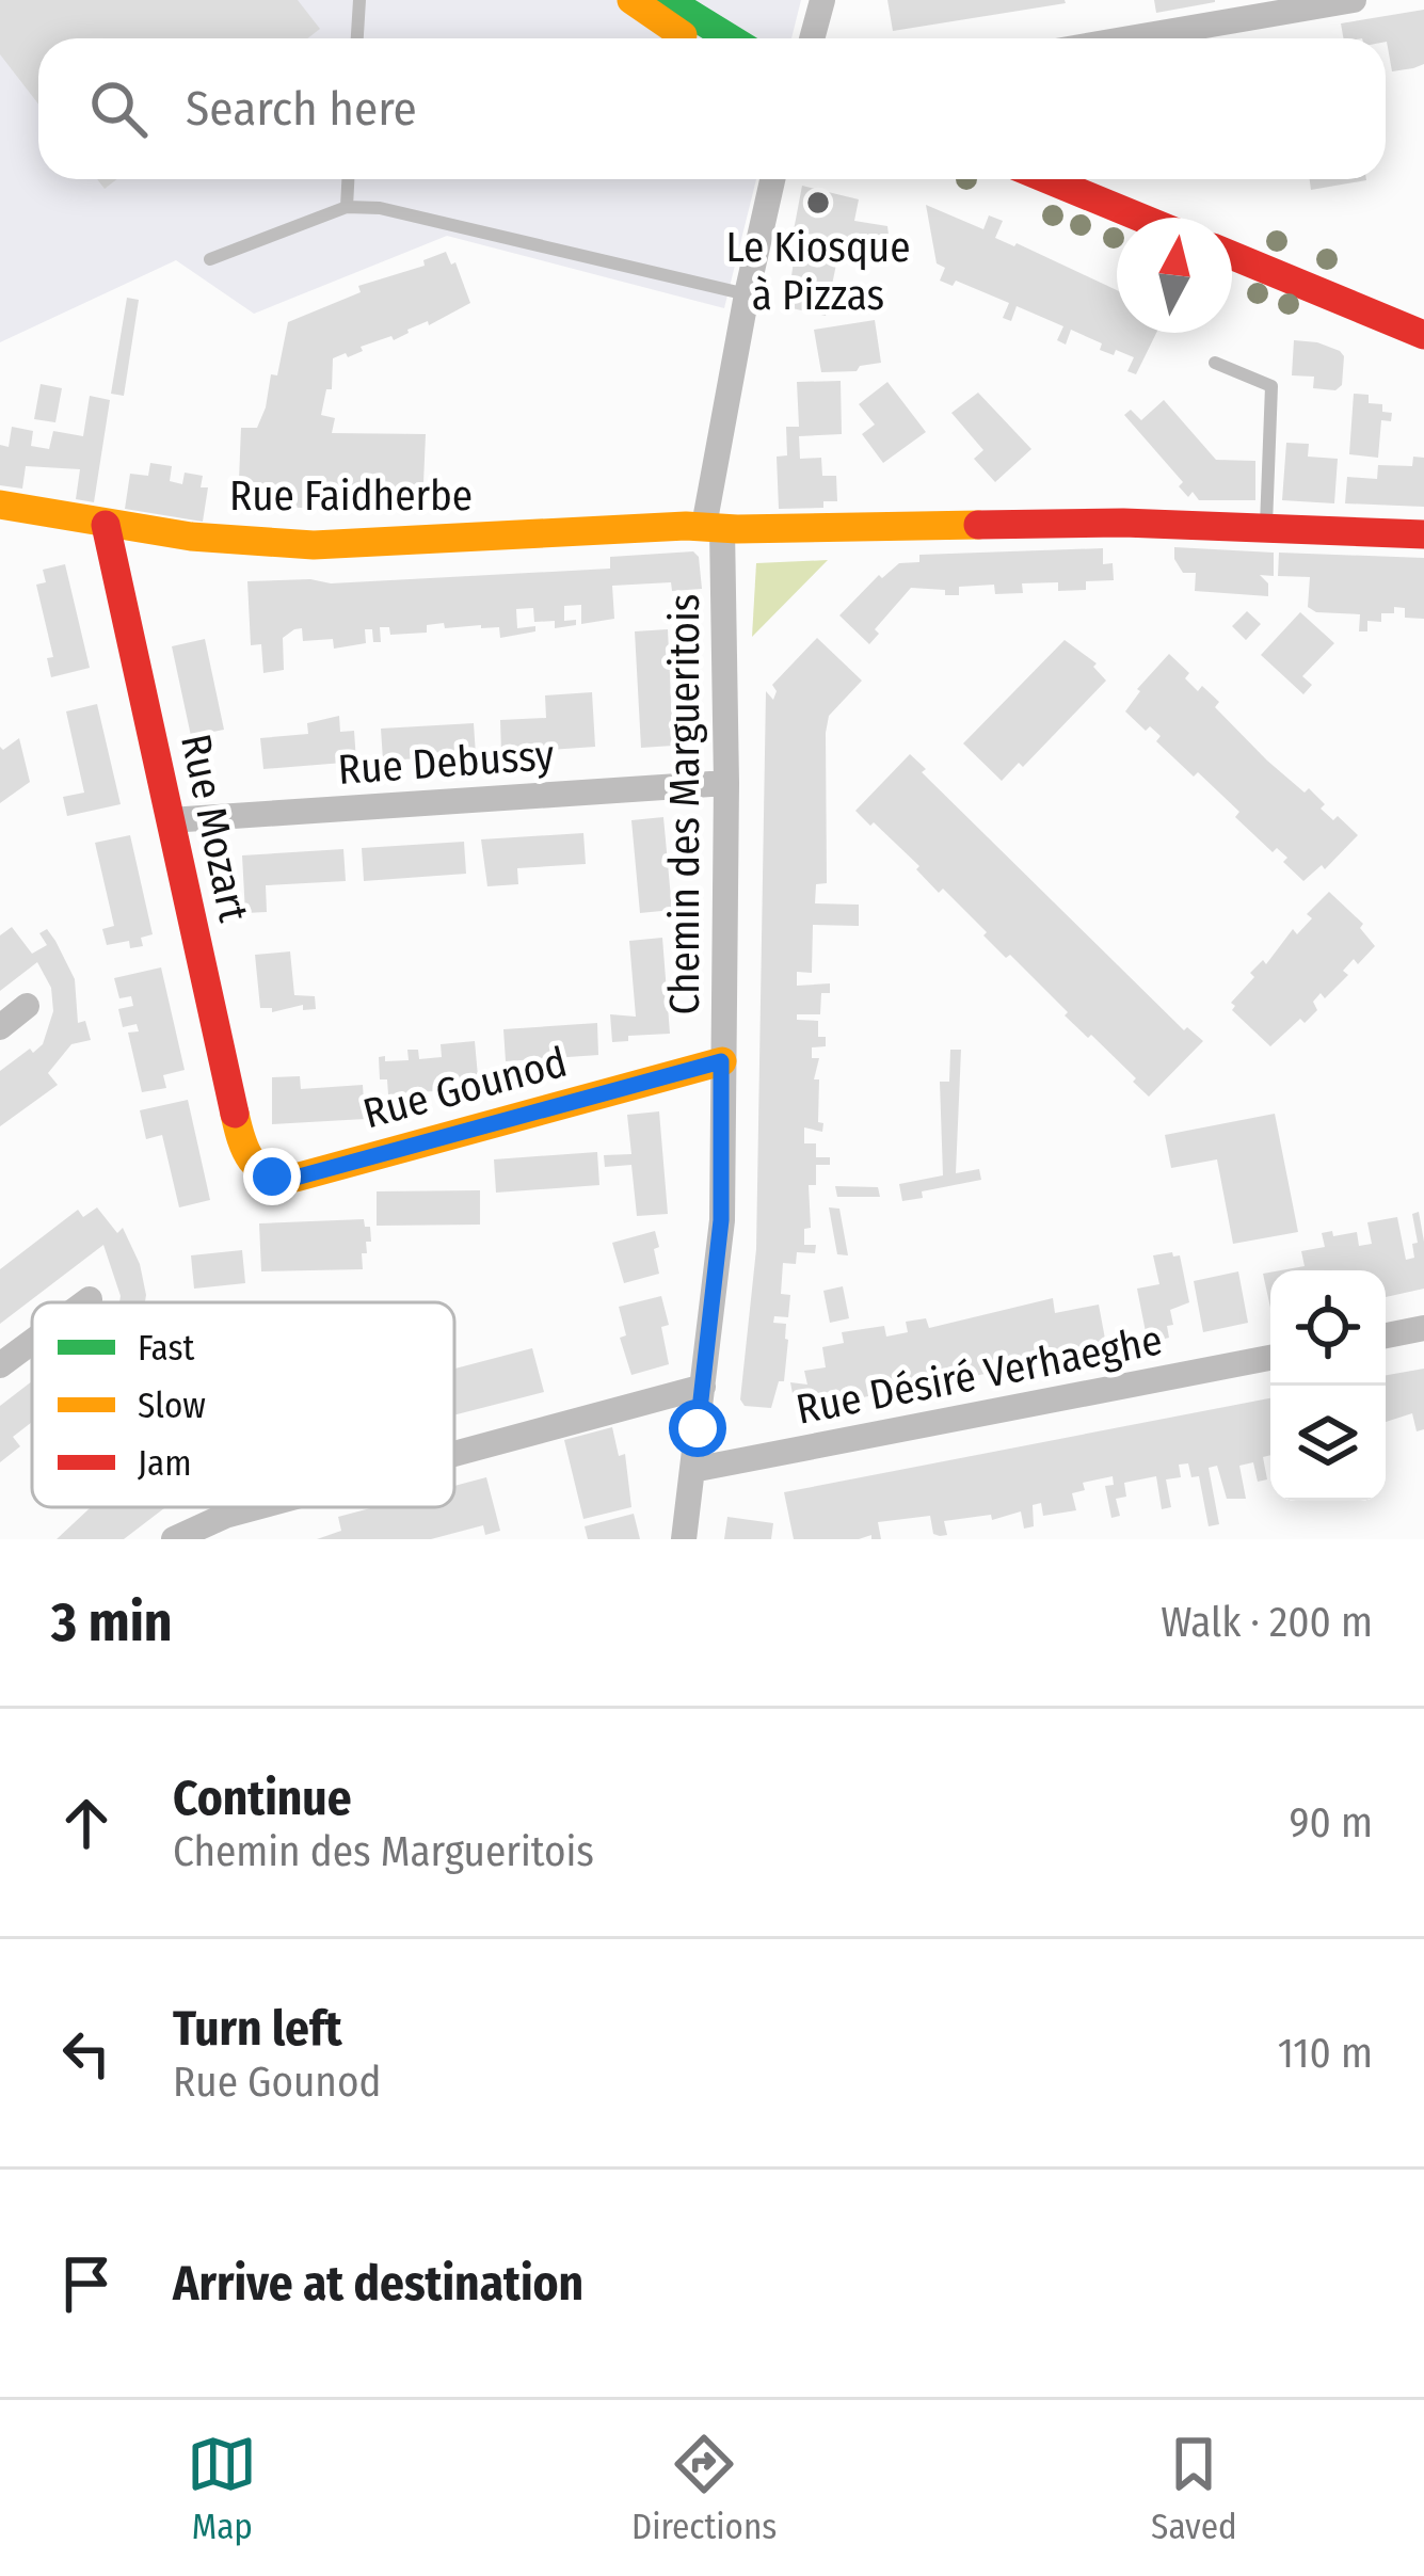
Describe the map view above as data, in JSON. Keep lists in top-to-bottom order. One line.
{"streets":{"street":["Rue Faidherbe","Rue Debussy","Chemin des Margueritois","Rue Mozart","Rue Gounod","Rue Désiré Verhaeghe"]},"crossings":[["Rue Faidherbe","Chemin des Margueritois"],["Rue Faidherbe","Rue Mozart"],["Rue Debussy","Chemin des Margueritois"],["Rue Debussy","Rue Mozart"],["Chemin des Margueritois","Rue Gounod"],["Chemin des Margueritois","Rue Désiré Verhaeghe"],["Rue Mozart","Rue Gounod"]],"places":["Le Kiosque à Pizzas"],"legend":["Fast","Slow","Jam"],"north":"top","page":{"search":"Search here","heading":["3 min","Walk · 200 m"],"list":[["Continue","Chemin des Margueritois","90 m"],["Turn left","Rue Gounod","110 m"],"Arrive at destination"],"nav":["Map","Directions","Saved"]}}
